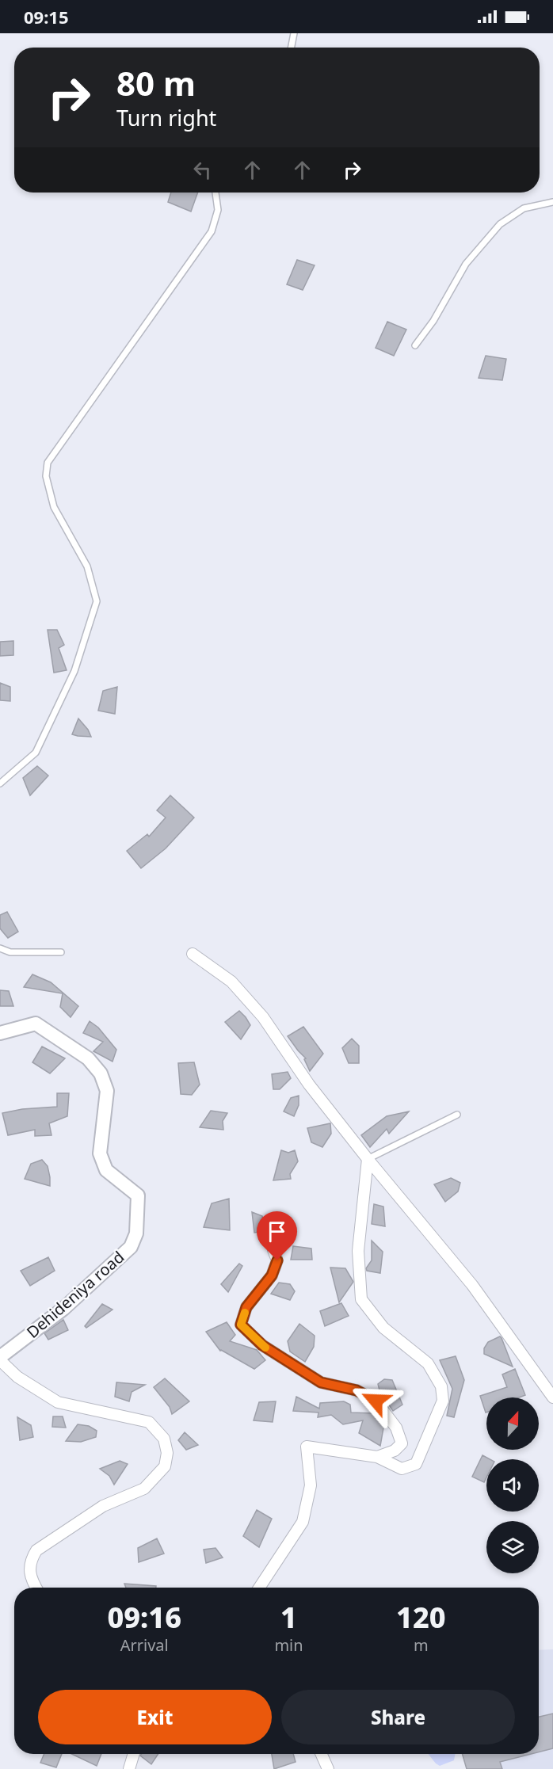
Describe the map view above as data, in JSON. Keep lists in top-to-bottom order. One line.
{"streets":{"street":["Dehideniya road"]},"north":"top","page":{"status":"09:15","turn":["80 m","Turn right"],"eta":["09:16","Arrival","1","min","120","m"],"buttons":["Exit","Share"]}}
